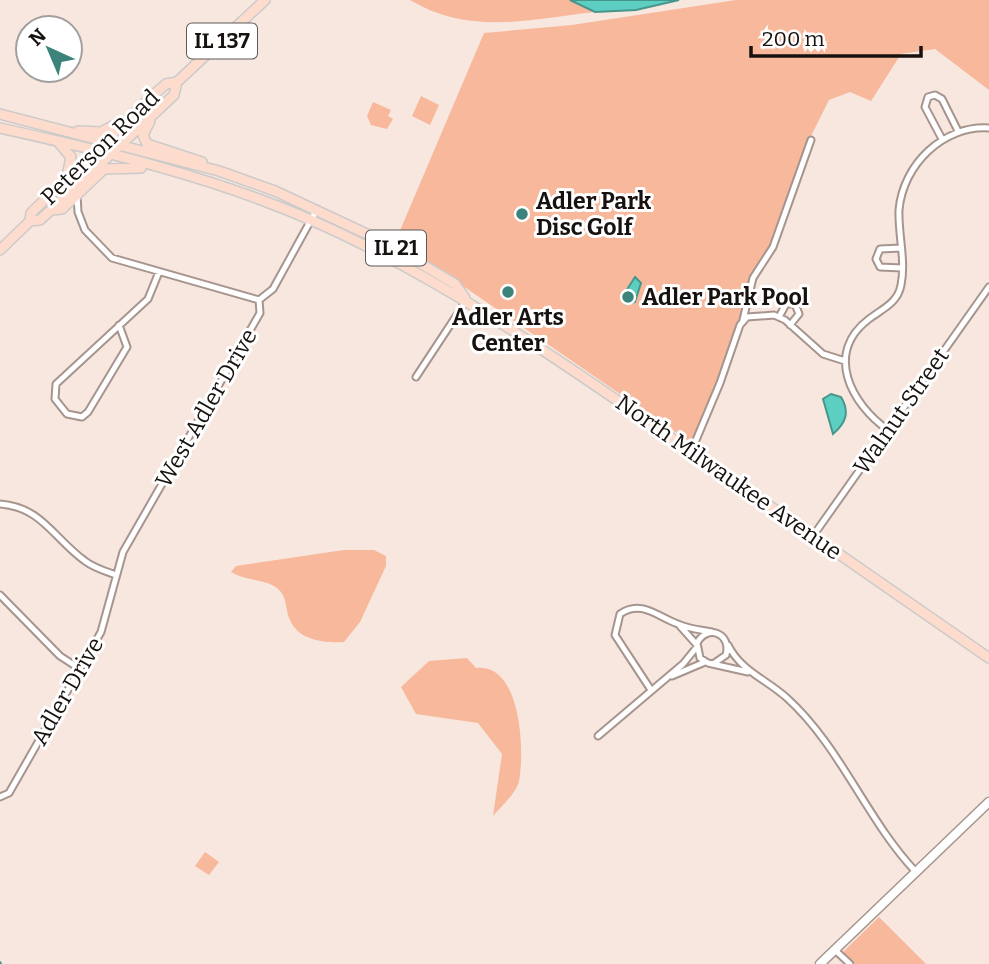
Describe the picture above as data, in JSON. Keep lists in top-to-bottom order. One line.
{"streets":{"main road":["IL 137","Peterson Road","IL 21","North Milwaukee Avenue"],"street":["West Adler Drive","Walnut Street","Adler Drive"]},"crossings":[["IL 137","Peterson Road"],["IL 137","North Milwaukee Avenue"],["Peterson Road","North Milwaukee Avenue"],["West Adler Drive","North Milwaukee Avenue"],["West Adler Drive","Adler Drive"],["Walnut Street","North Milwaukee Avenue"]],"places":["Adler Park Disc Golf","Adler Arts Center","Adler Park Pool"],"scale_bar":"200 m","north":"top left"}
